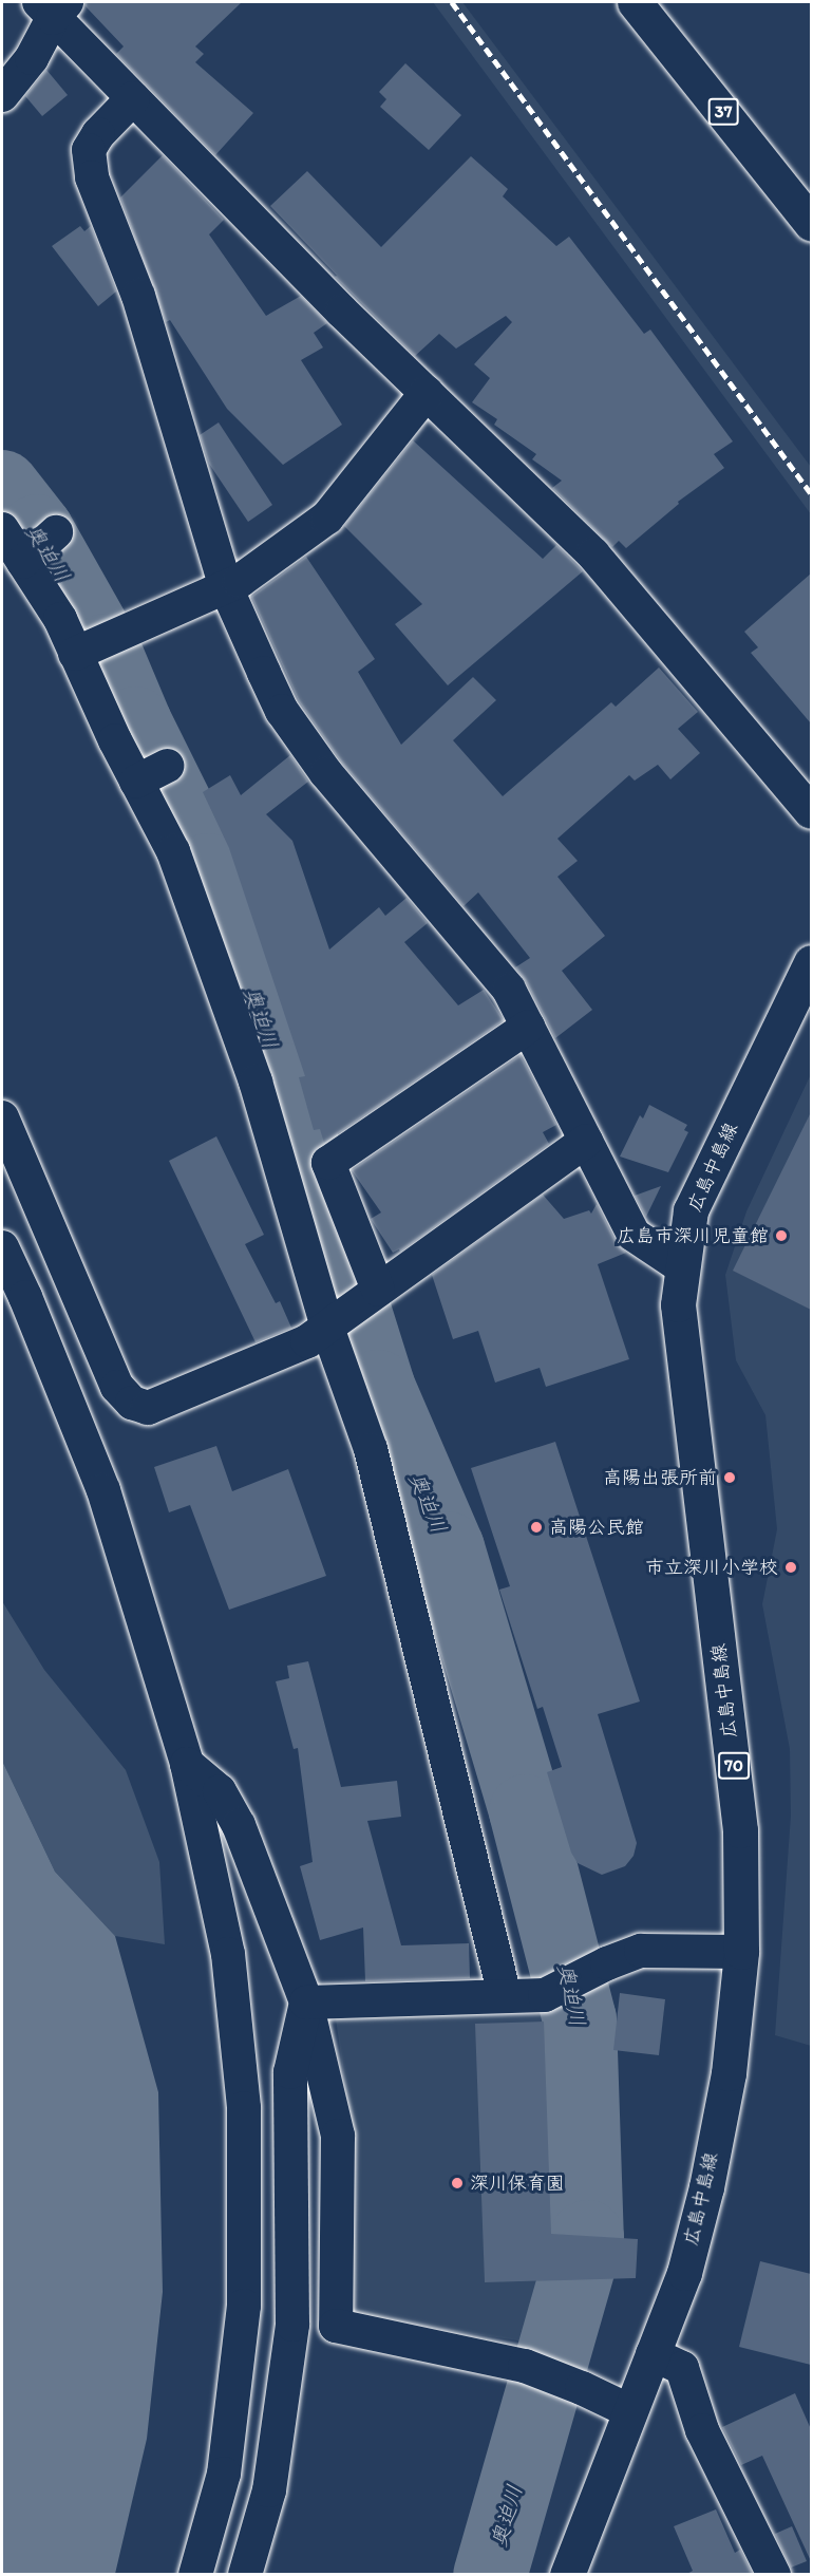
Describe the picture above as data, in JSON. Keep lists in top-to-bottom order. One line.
{"streets":{"main road":["37","広島中島線","70"]},"water":["奥迫川"],"places":["広島市深川児童館","高陽出張所前","高陽公民館","市立深川小学校","深川保育園"]}
